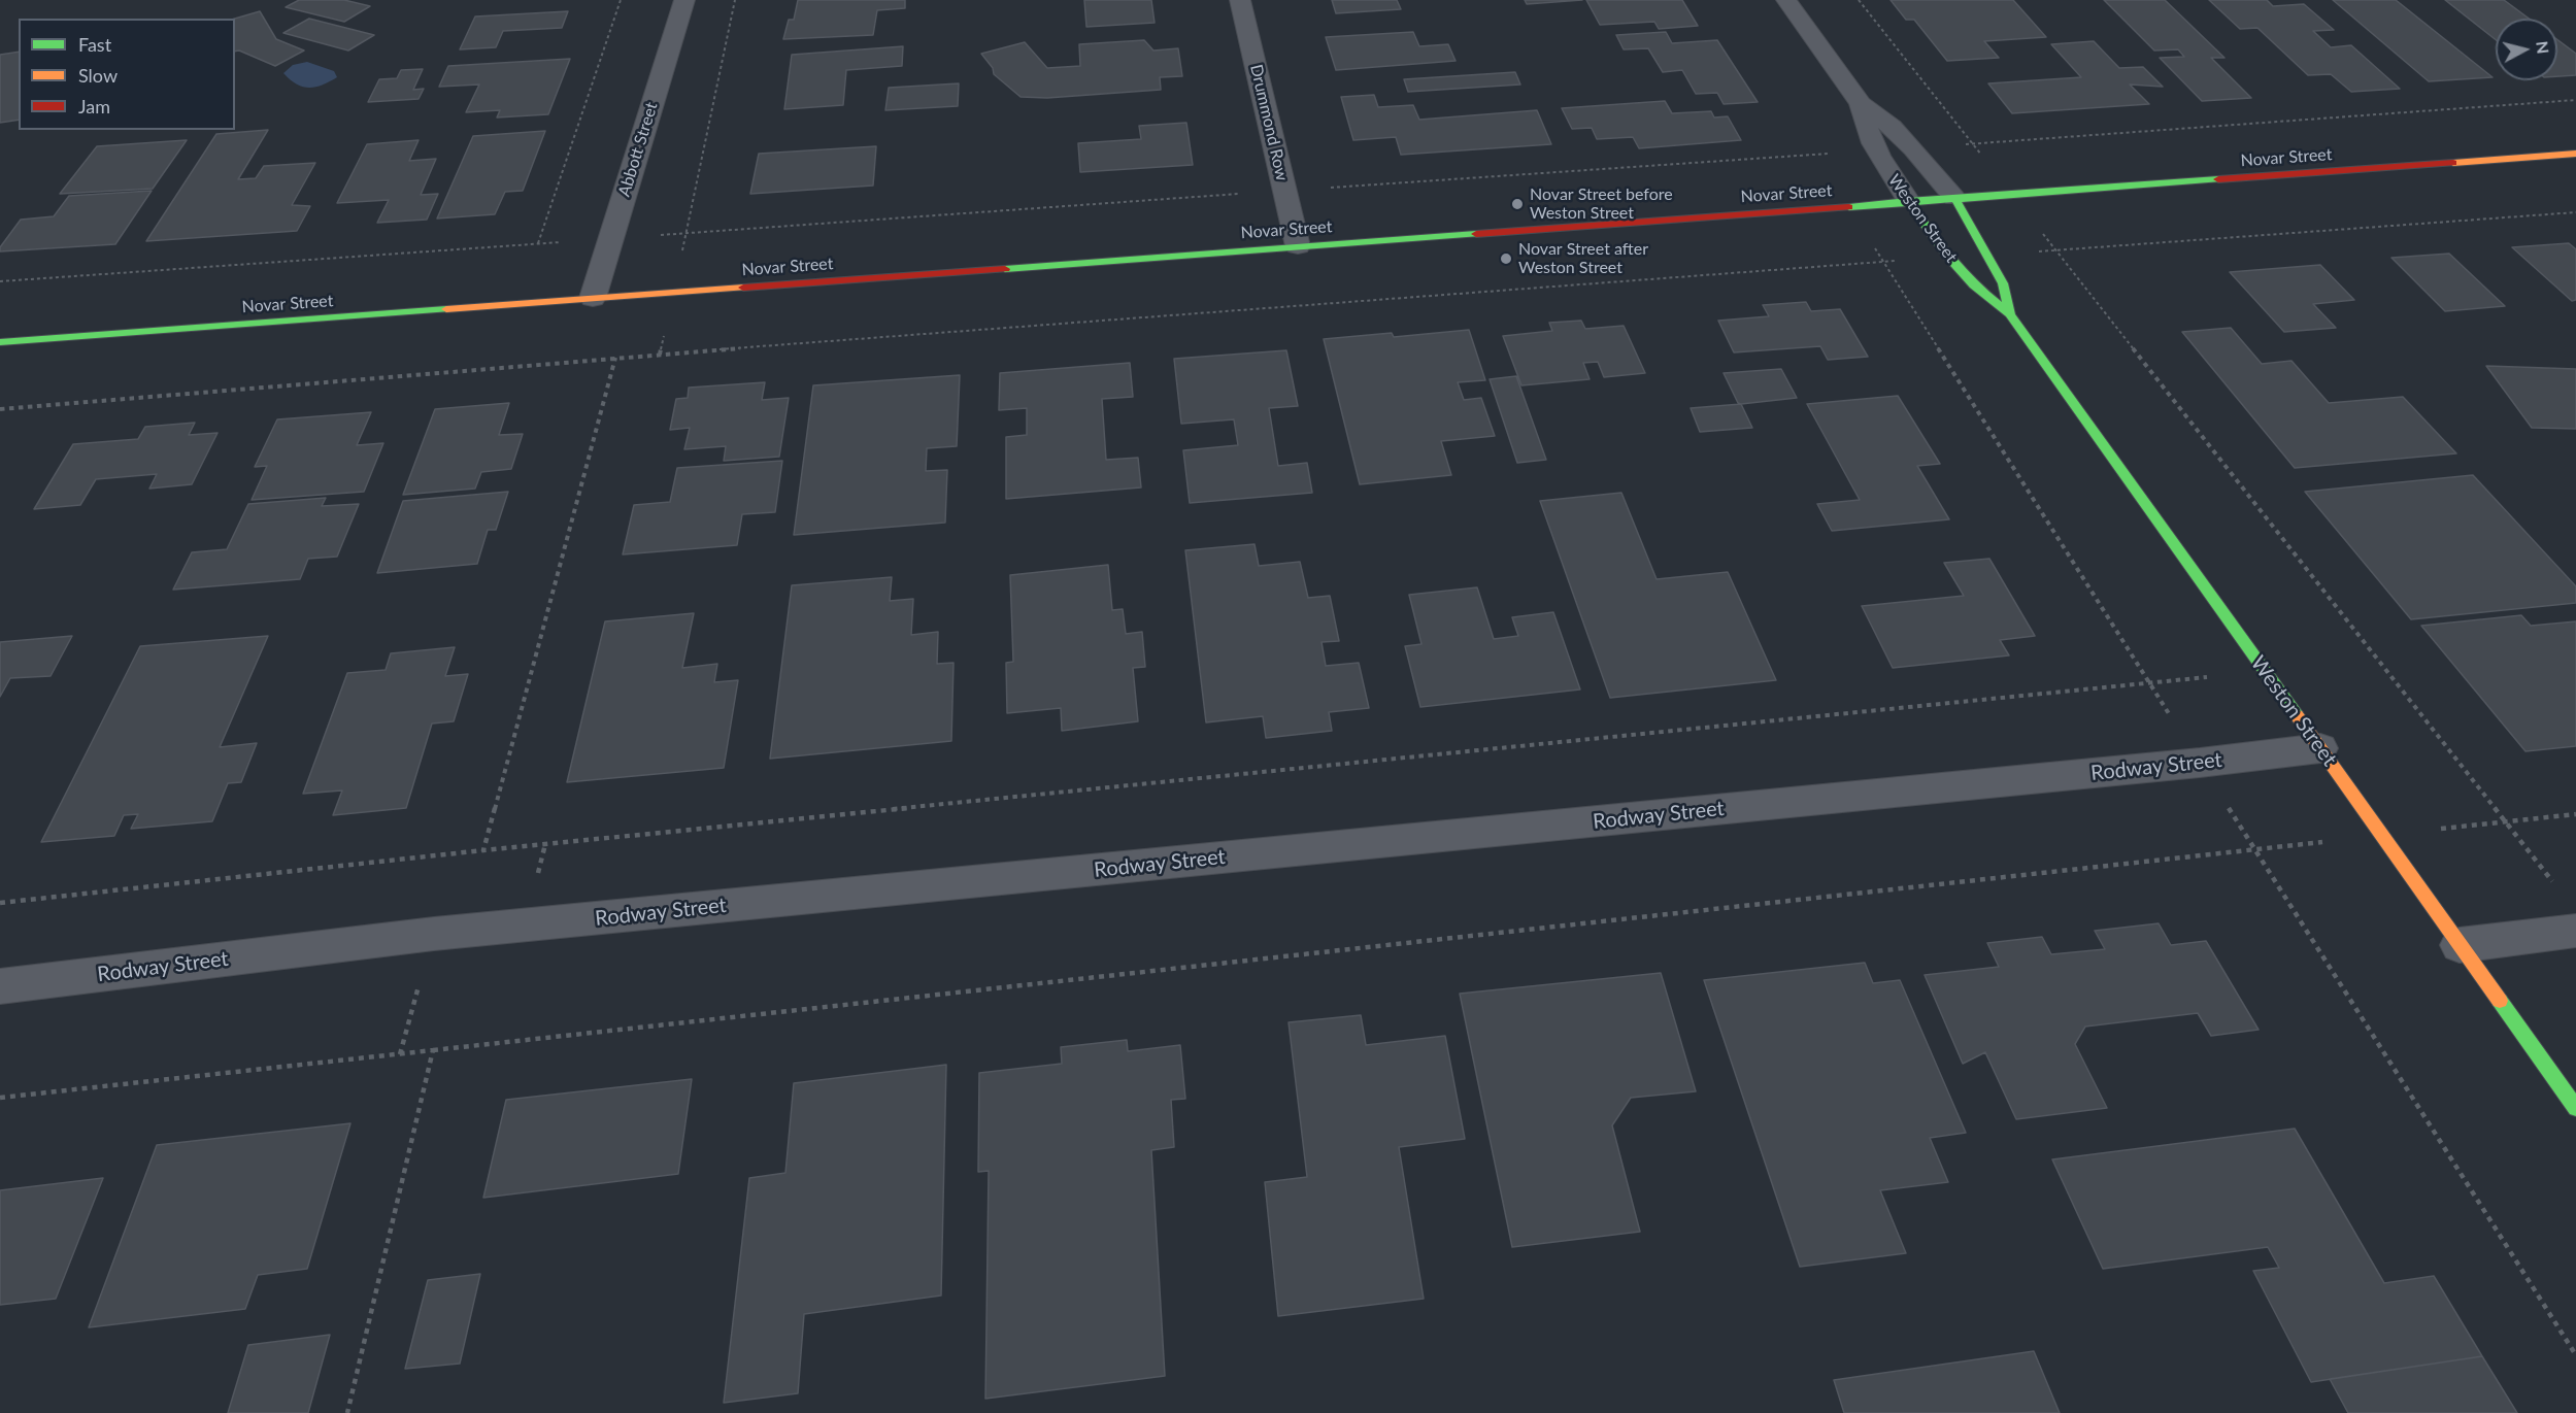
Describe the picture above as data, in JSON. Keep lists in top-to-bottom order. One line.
{"streets":{"main road":["Novar Street","Weston Street"],"street":["Drummond Row","Abbott Street","Rodway Street"]},"crossings":[["Drummond Row","Novar Street"],["Abbott Street","Novar Street"],["Novar Street","Weston Street"],["Weston Street","Rodway Street"]],"places":["Novar Street before Weston Street","Novar Street after Weston Street"],"legend":["Fast","Slow","Jam"],"north":"right"}
